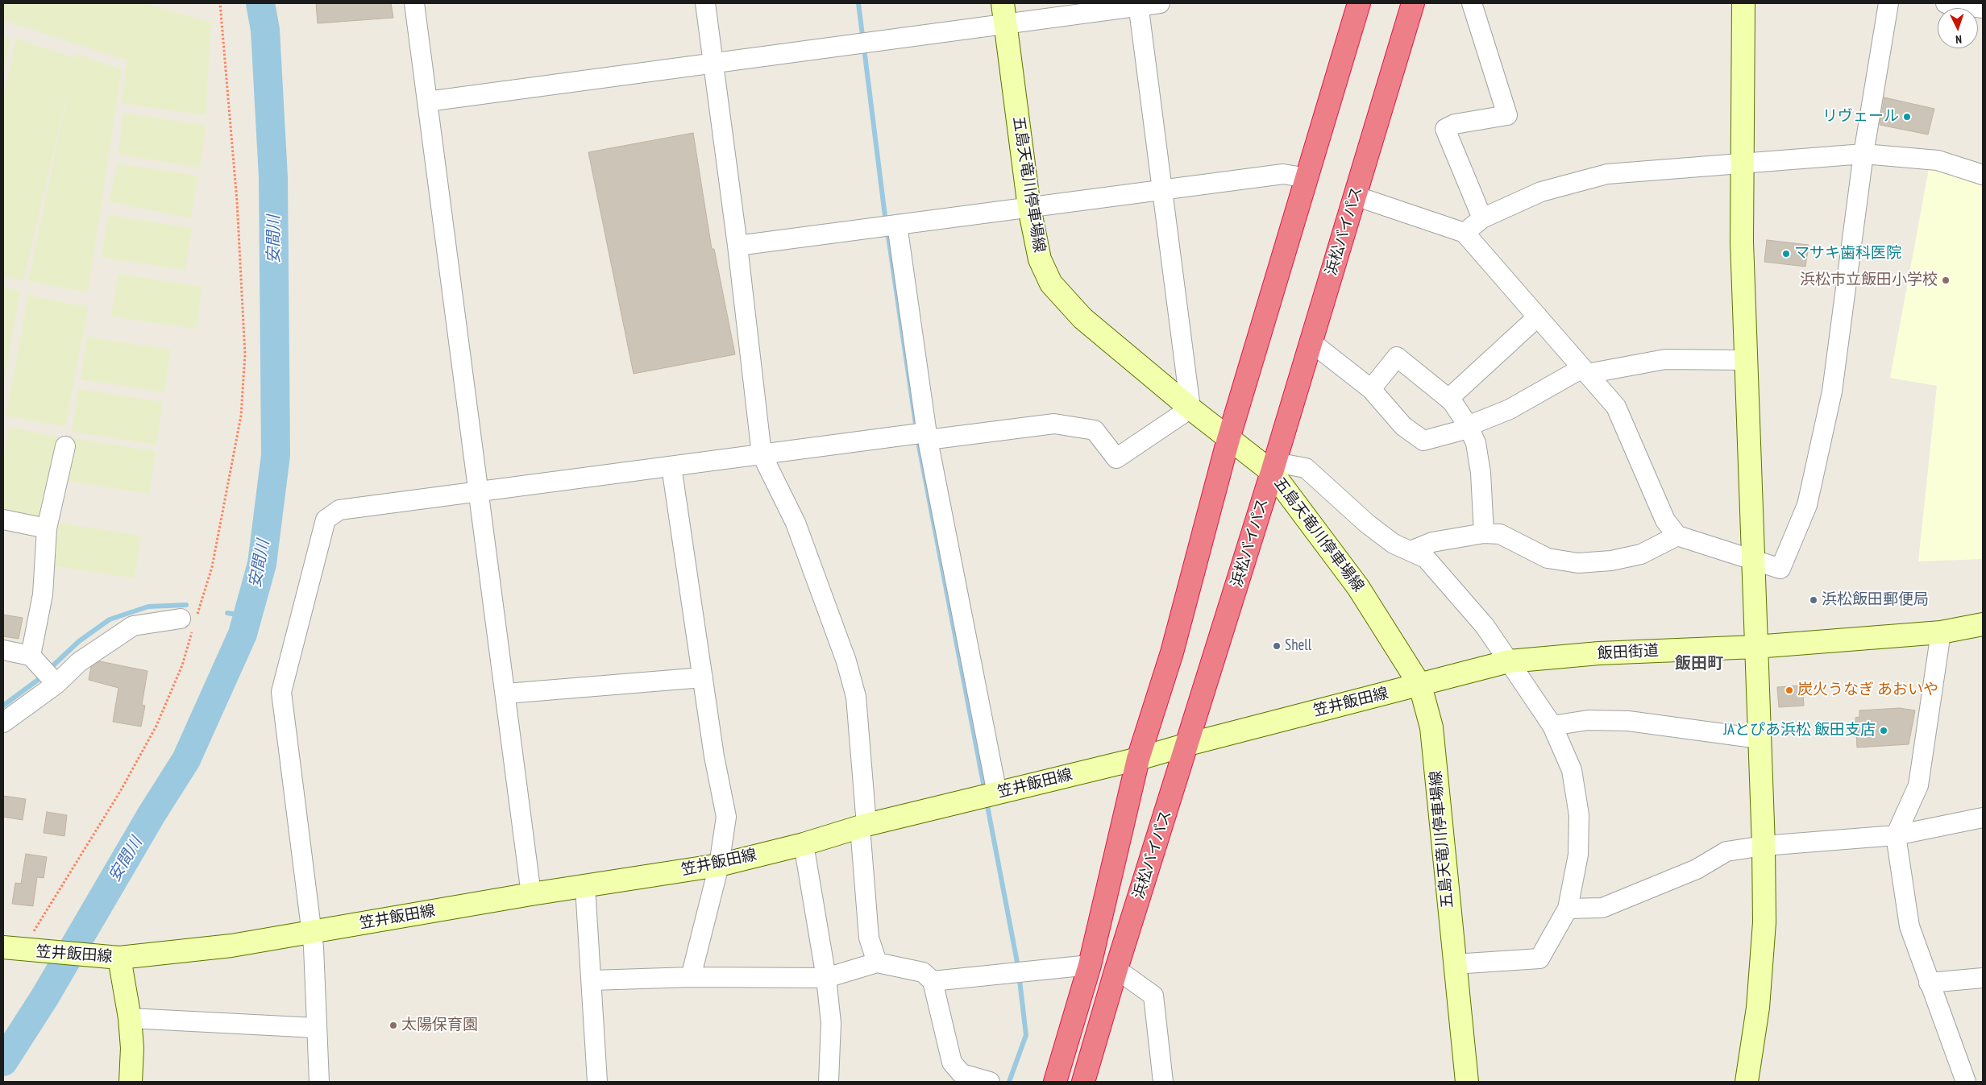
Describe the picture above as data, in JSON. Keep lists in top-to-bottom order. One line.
{"streets":{"highway":["浜松バイパス"],"main road":["五島天竜川停車場線","飯田街道","笠井飯田線"]},"crossings":[["五島天竜川停車場線","浜松バイパス"],["五島天竜川停車場線","飯田街道"],["五島天竜川停車場線","笠井飯田線"],["浜松バイパス","笠井飯田線"],["飯田街道","笠井飯田線"]],"districts":["飯田町"],"water":["安間川"],"places":["リヴェール","マサキ歯科医院","浜松市立飯田小学校","浜松飯田郵便局","Shell","炭火うなぎ あおいや","JAとぴあ浜松 飯田支店","太陽保育園"],"north":"bottom"}
